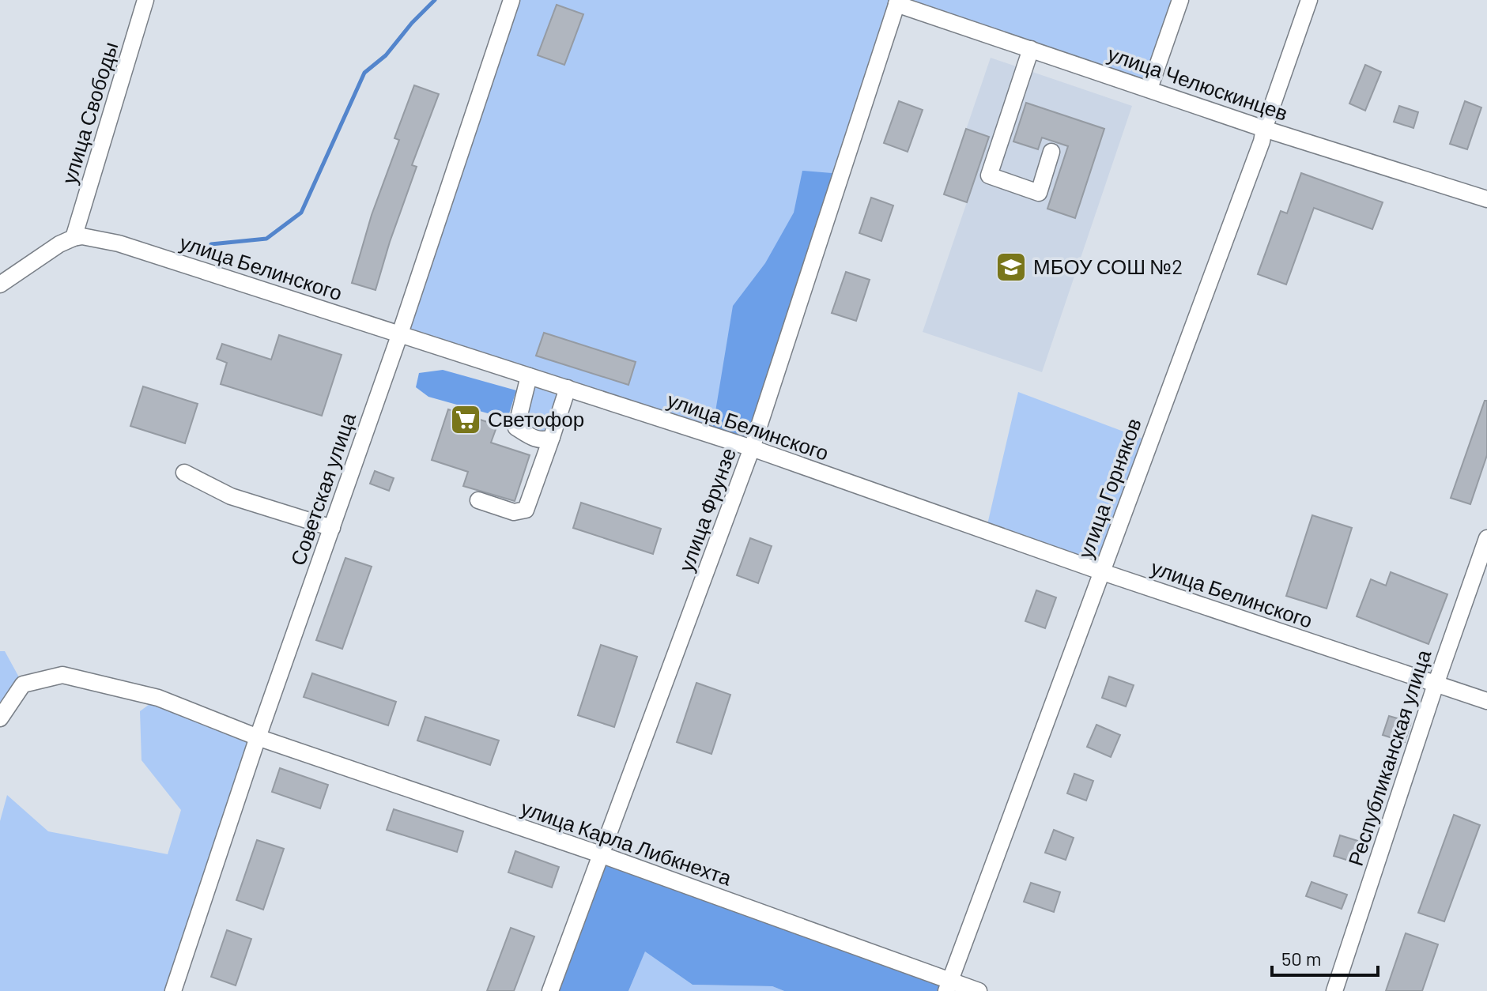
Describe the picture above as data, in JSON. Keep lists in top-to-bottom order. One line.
{"streets":{"street":["улица Челюскинцев","улица Свободы","улица Белинского","улица Горняков","Советская улица","улица Фрунзе","Республиканская улица","улица Карла Либкнехта"]},"crossings":[["улица Челюскинцев","улица Горняков"],["улица Челюскинцев","улица Фрунзе"],["улица Свободы","улица Белинского"],["улица Белинского","улица Горняков"],["улица Белинского","Советская улица"],["улица Белинского","улица Фрунзе"],["улица Белинского","Республиканская улица"],["улица Горняков","улица Карла Либкнехта"],["Советская улица","улица Карла Либкнехта"],["улица Фрунзе","улица Карла Либкнехта"]],"places":{"school or university":["МБОУ СОШ №2"],"supermarket":["Светофор"]},"scale_bar":"50 m"}
